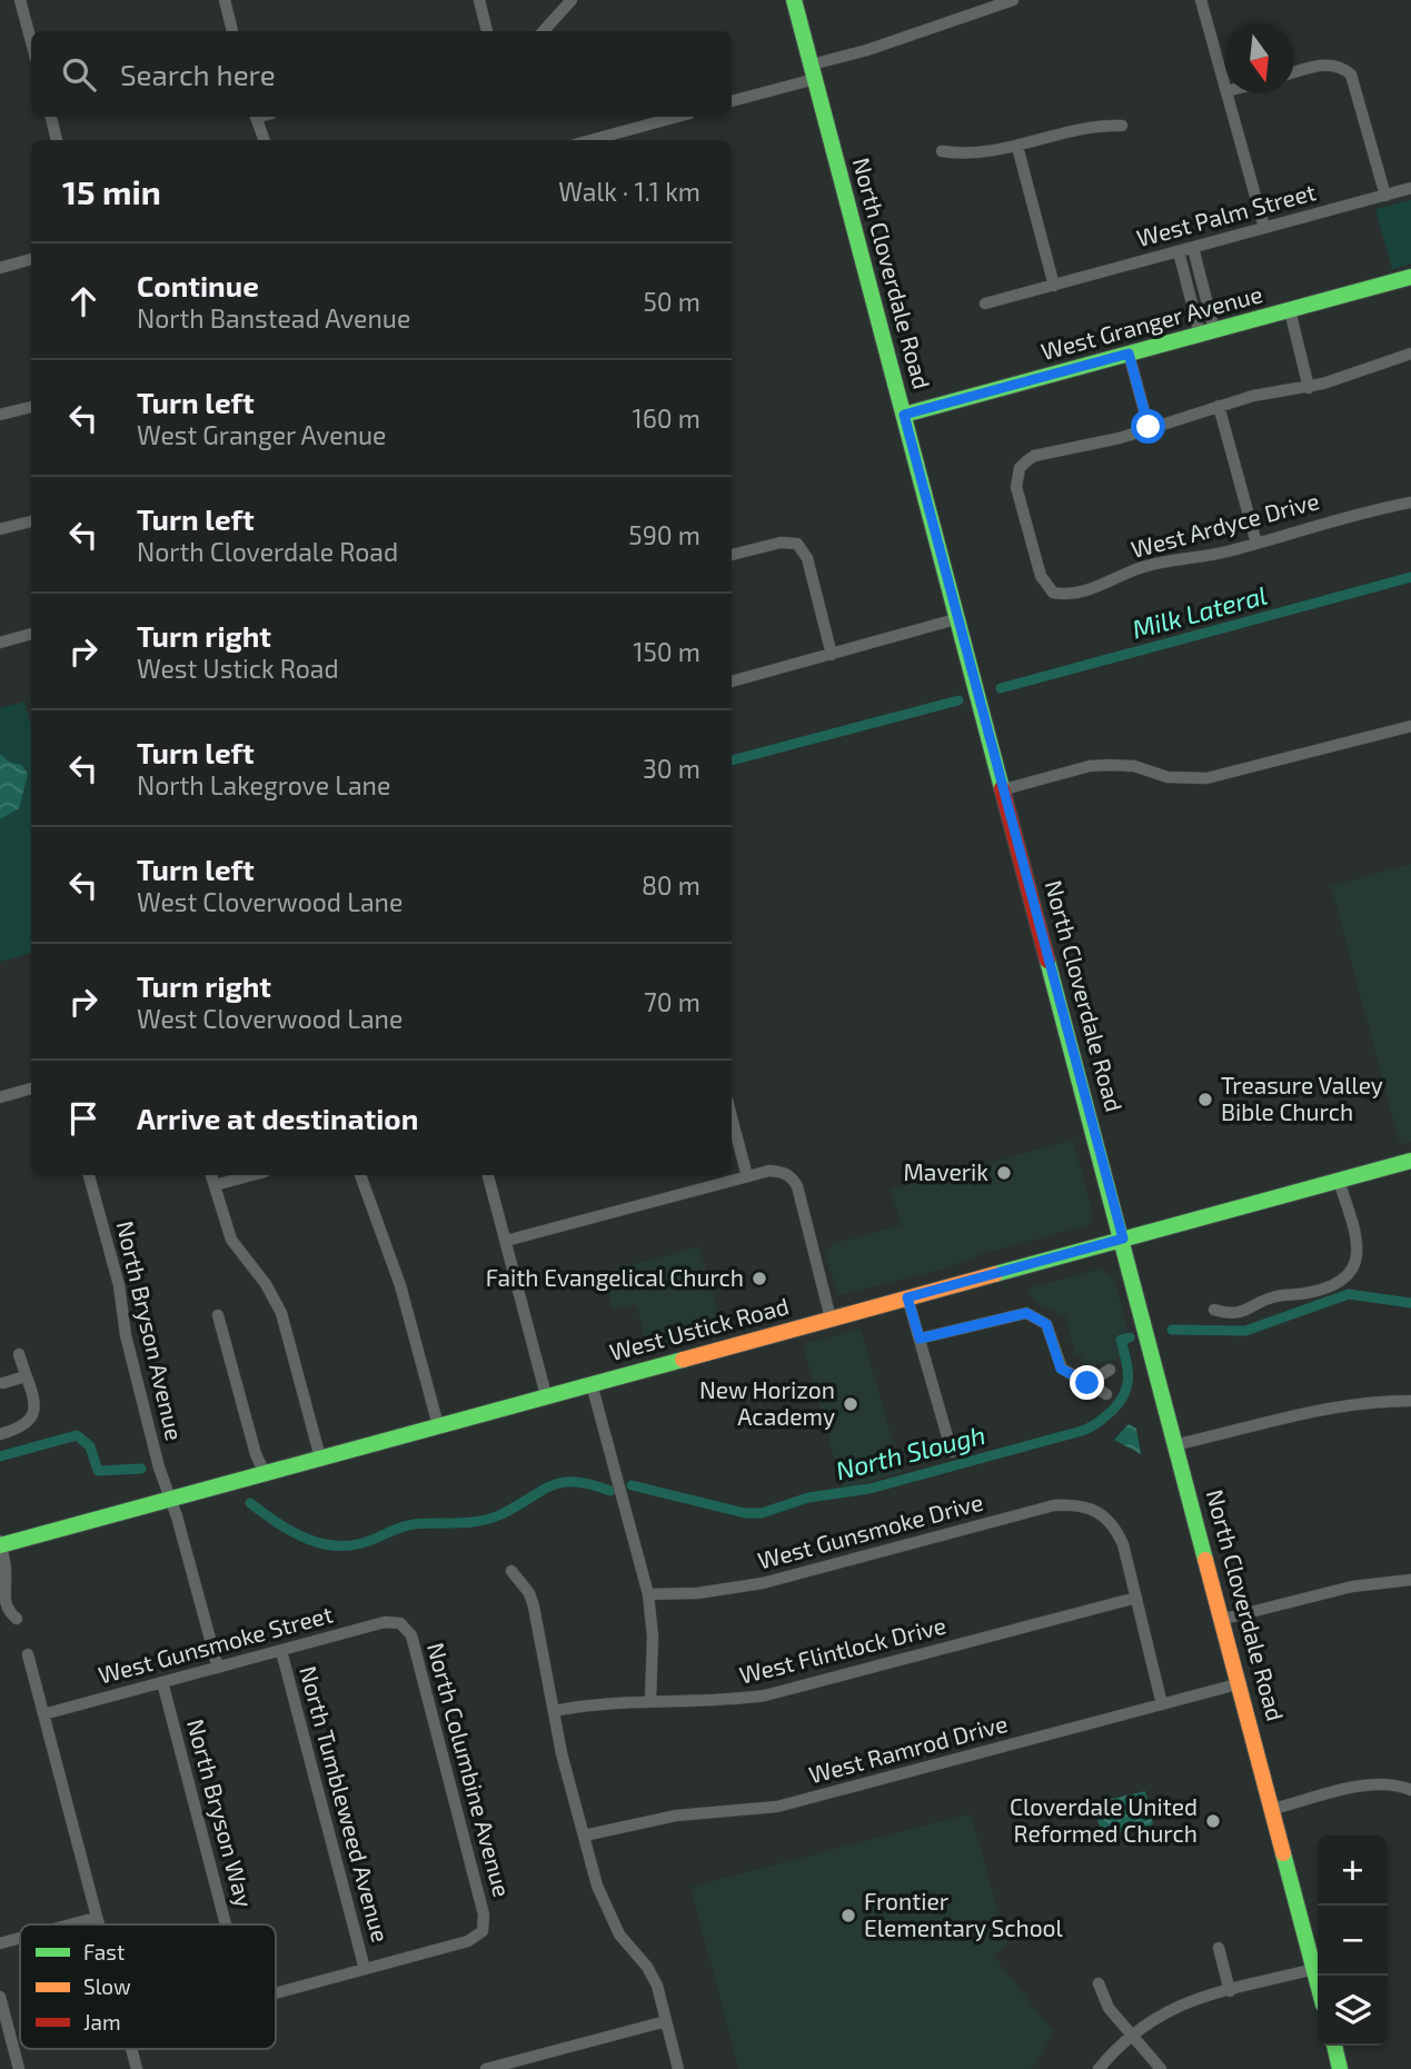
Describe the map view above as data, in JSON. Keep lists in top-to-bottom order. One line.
{"streets":{"main road":["North Cloverdale Road","West Granger Avenue","West Ustick Road"],"street":["West Palm Street","West Ardyce Drive","North Bryson Avenue","West Gunsmoke Drive","West Gunsmoke Street","West Flintlock Drive","West Ramrod Drive","North Columbine Avenue","North Tumbleweed Avenue","North Bryson Way"]},"crossings":[["North Cloverdale Road","West Granger Avenue"],["North Cloverdale Road","West Ustick Road"],["North Cloverdale Road","West Ramrod Drive"],["West Ustick Road","North Bryson Avenue"],["West Gunsmoke Drive","West Flintlock Drive"],["West Gunsmoke Street","North Columbine Avenue"],["West Gunsmoke Street","North Tumbleweed Avenue"],["West Gunsmoke Street","North Bryson Way"],["North Columbine Avenue","North Tumbleweed Avenue"]],"water":["Milk Lateral","North Slough"],"places":["Treasure Valley Bible Church","Maverik","Faith Evangelical Church","New Horizon Academy","Cloverdale United Reformed Church","Frontier Elementary School"],"legend":["Fast","Slow","Jam"],"north":"bottom","page":{"search":"Search here","heading":["15 min","Walk · 1.1 km"],"list":[["Continue","North Banstead Avenue","50 m"],["Turn left","West Granger Avenue","160 m"],["Turn left","North Cloverdale Road","590 m"],["Turn right","West Ustick Road","150 m"],["Turn left","North Lakegrove Lane","30 m"],["Turn left","West Cloverwood Lane","80 m"],["Turn right","West Cloverwood Lane","70 m"],"Arrive at destination"],"map_buttons":["+","−"]}}
